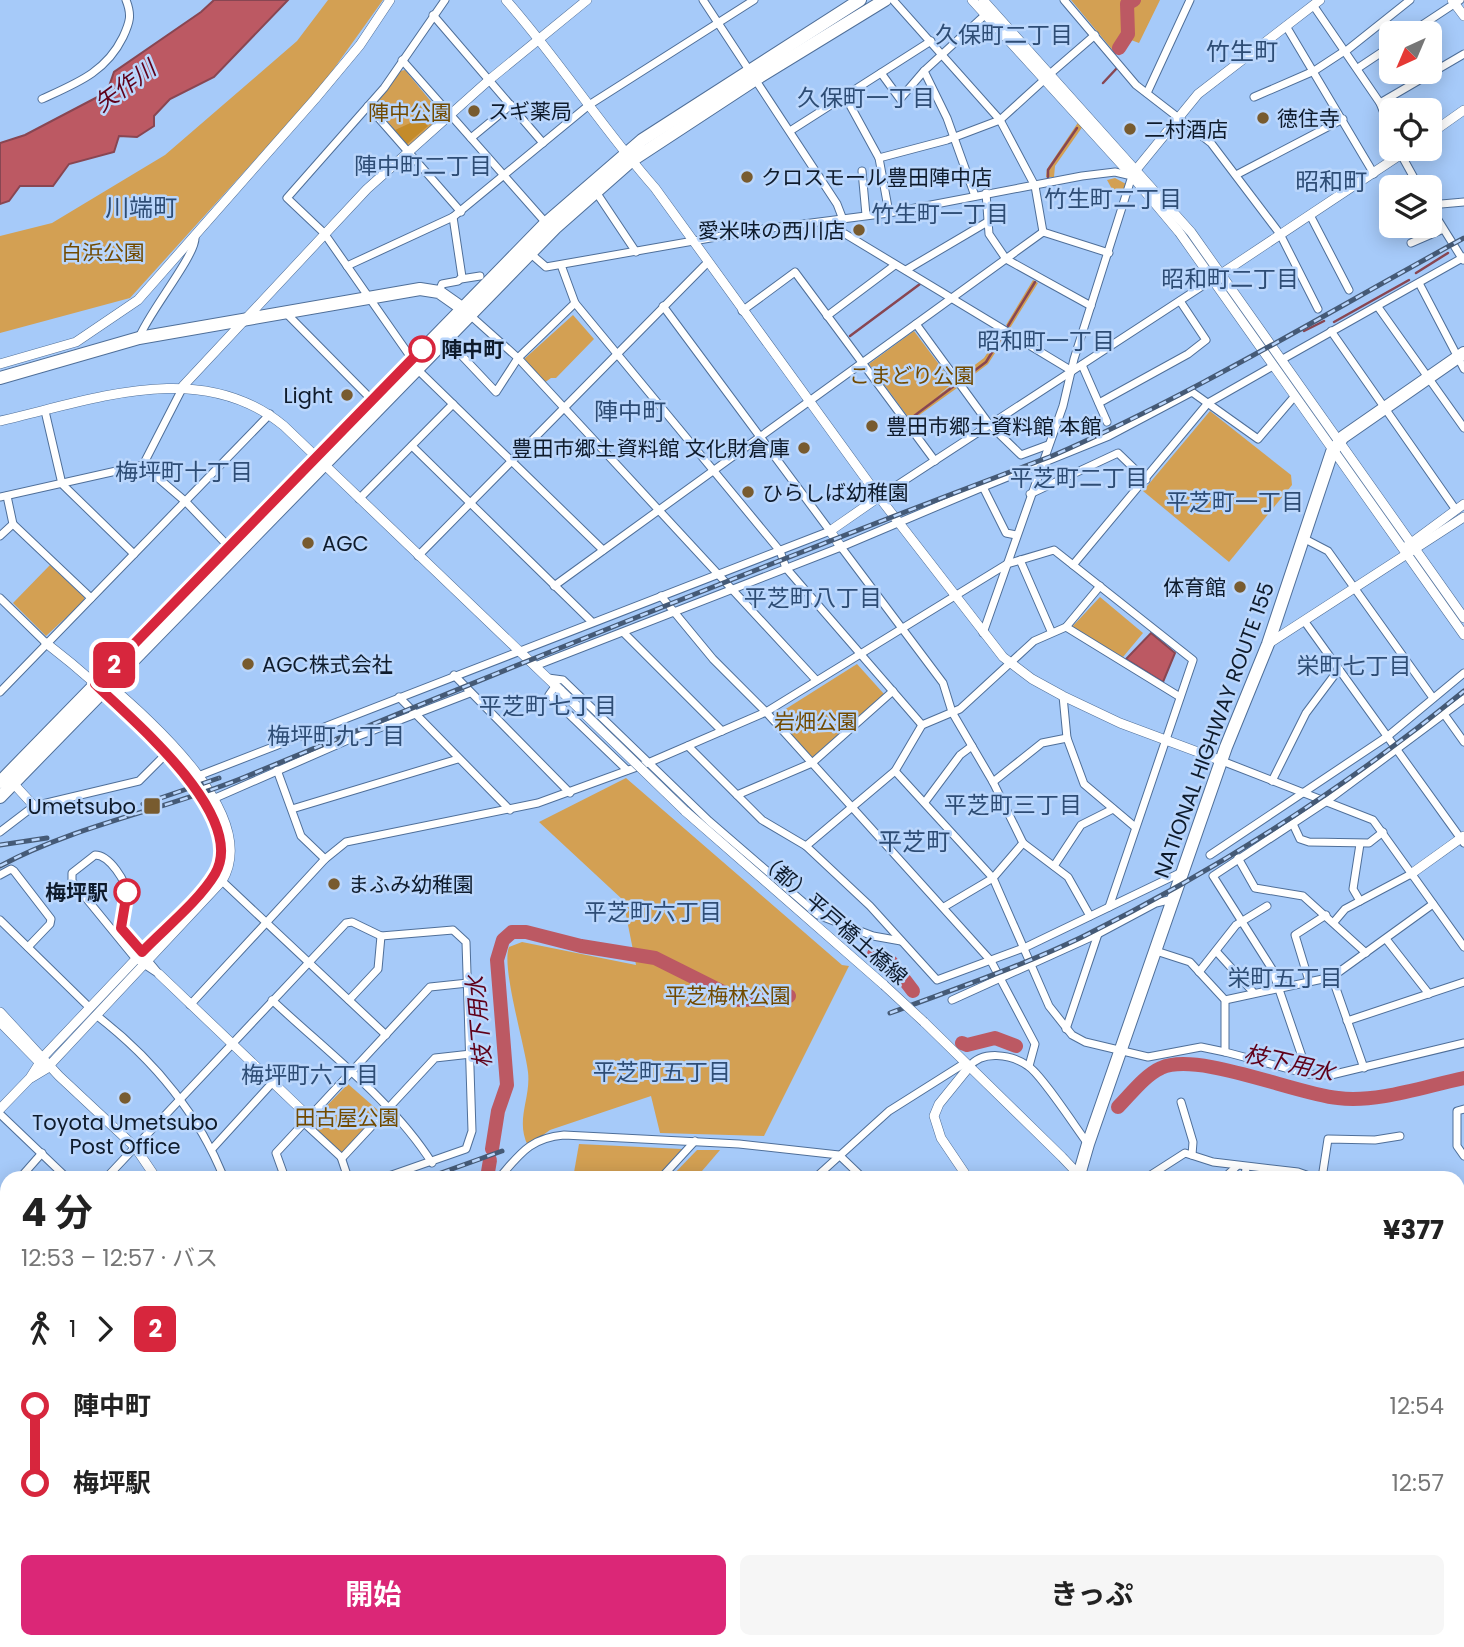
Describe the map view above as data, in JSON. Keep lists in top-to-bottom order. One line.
{"streets":{"highway":["NATIONAL HIGHWAY ROUTE 155"],"street":["（都）平戸橋土橋線"]},"districts":["久保町二丁目","竹生町","久保町一丁目","陣中町二丁目","昭和町","竹生町二丁目","川端町","竹生町一丁目","昭和町二丁目","昭和町一丁目","陣中町","梅坪町十丁目","平芝町二丁目","平芝町一丁目","平芝町八丁目","栄町七丁目","平芝町七丁目","梅坪町九丁目","平芝町三丁目","平芝町","平芝町六丁目","栄町五丁目","平芝町五丁目","梅坪町六丁目"],"water":["矢作川","枝下用水"],"parks":["陣中公園","白浜公園","こまどり公園","岩畑公園","平芝梅林公園","田古屋公園"],"places":{"other":["スギ薬局","徳住寺","二村酒店","クロスモール豊田陣中店","愛米味の西川店","陣中町","Light","豊田市郷土資料館 本館","豊田市郷土資料館 文化財倉庫","ひらしば幼稚園","AGC","体育館","AGC株式会社","まふみ幼稚園","梅坪駅","Toyota Umetsubo Post Office"],"transit":["Umetsubo"]},"lines":["bus line 2"],"north":"bottom left","page":{"on_map":"2","heading":["4 分","12:53 – 12:57 · バス","¥377"],"legs":["1","2"],"list":[{"name":"陣中町","value":"12:54"},{"name":"梅坪駅","value":"12:57"}],"buttons":["開始","きっぷ"]}}
